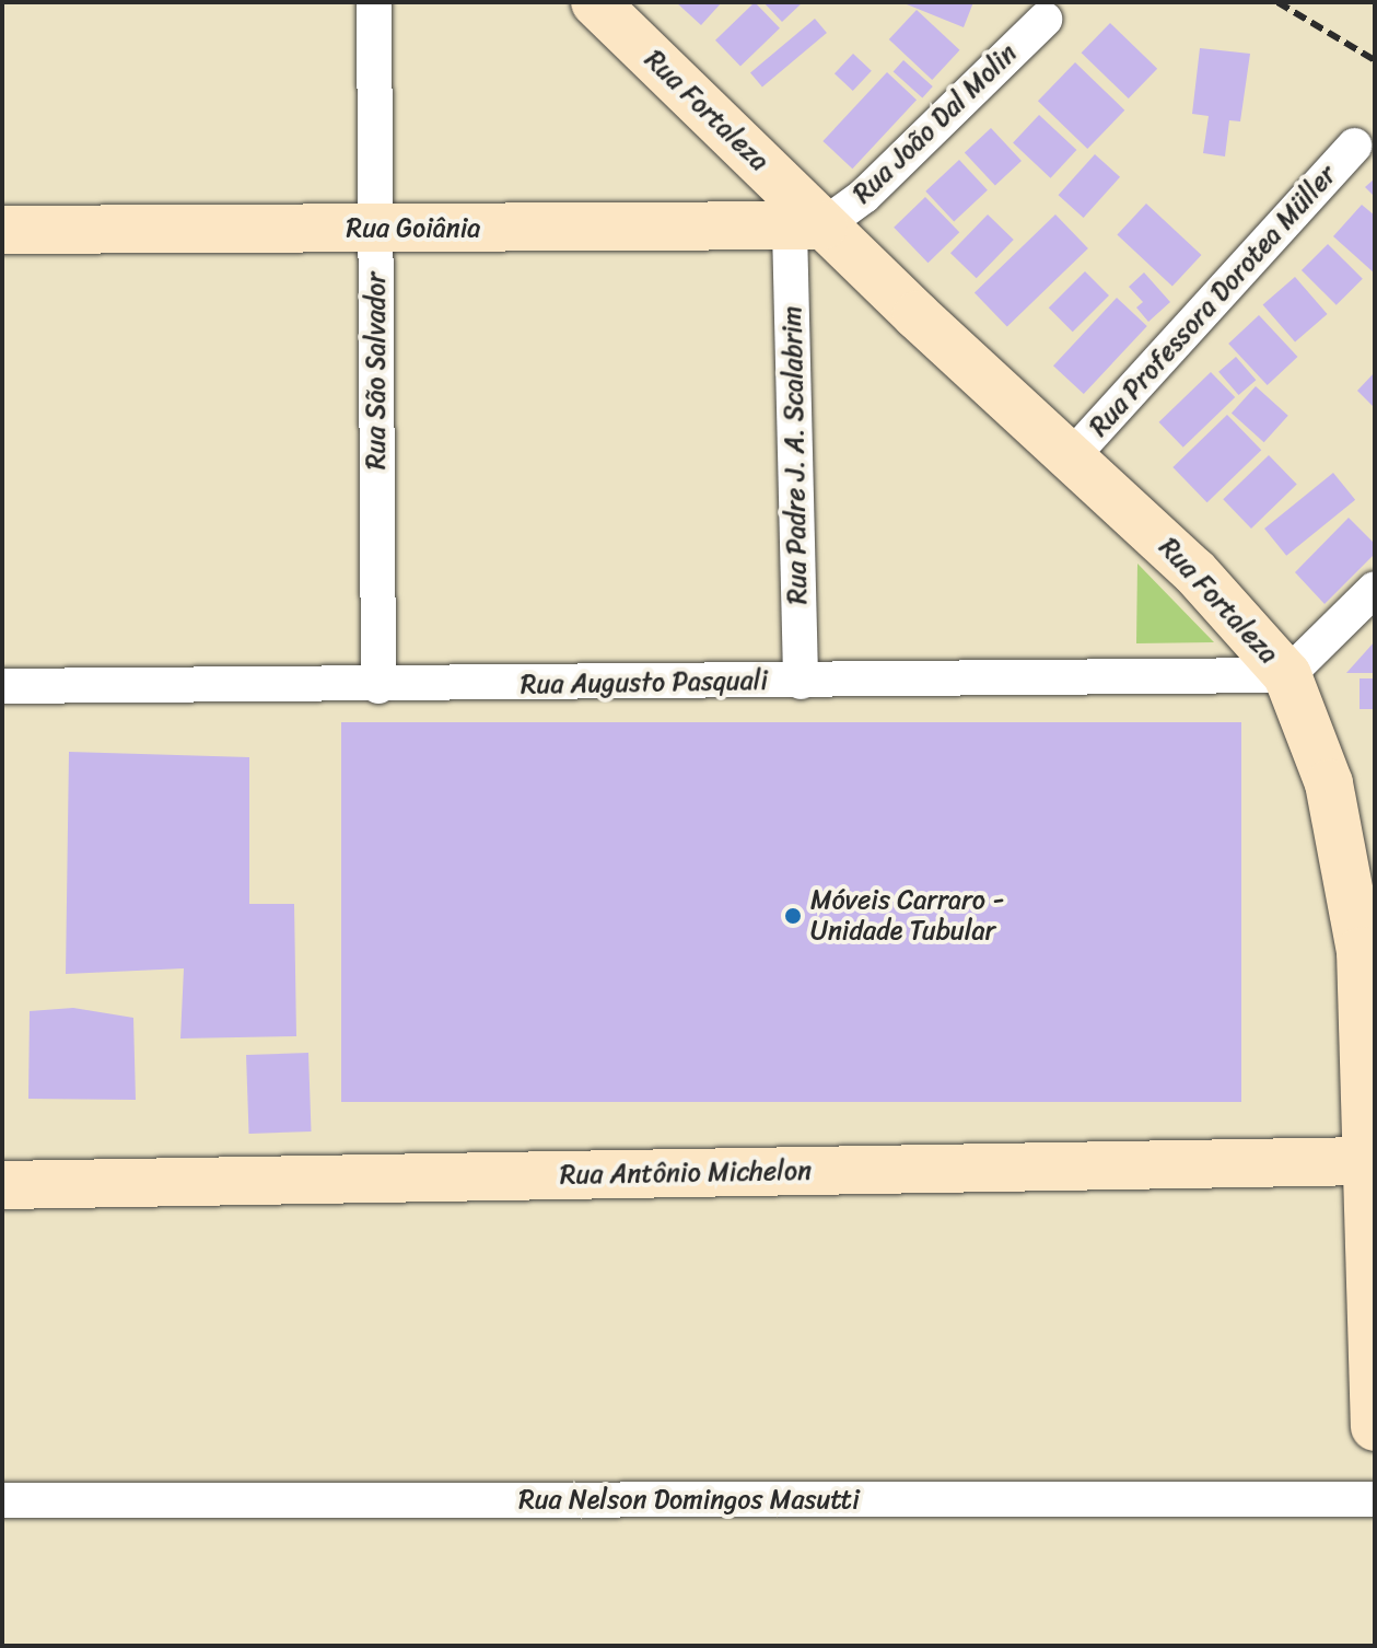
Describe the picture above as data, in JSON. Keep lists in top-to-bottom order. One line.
{"streets":{"main road":["Rua Fortaleza","Rua Goiânia","Rua Antônio Michelon"],"street":["Rua João Dal Molin","Rua Professora Dorotea Müller","Rua São Salvador","Rua Padre J. A. Scalabrim","Rua Augusto Pasquali","Rua Nelson Domingos Masutti"]},"crossings":[["Rua Fortaleza","Rua João Dal Molin"],["Rua Fortaleza","Rua Goiânia"],["Rua Fortaleza","Rua Professora Dorotea Müller"],["Rua Fortaleza","Rua Padre J. A. Scalabrim"],["Rua Fortaleza","Rua Augusto Pasquali"],["Rua Fortaleza","Rua Antônio Michelon"],["Rua João Dal Molin","Rua Goiânia"],["Rua João Dal Molin","Rua Padre J. A. Scalabrim"],["Rua Goiânia","Rua São Salvador"],["Rua Goiânia","Rua Padre J. A. Scalabrim"],["Rua São Salvador","Rua Augusto Pasquali"],["Rua Padre J. A. Scalabrim","Rua Augusto Pasquali"]],"places":["Móveis Carraro - Unidade Tubular"]}
